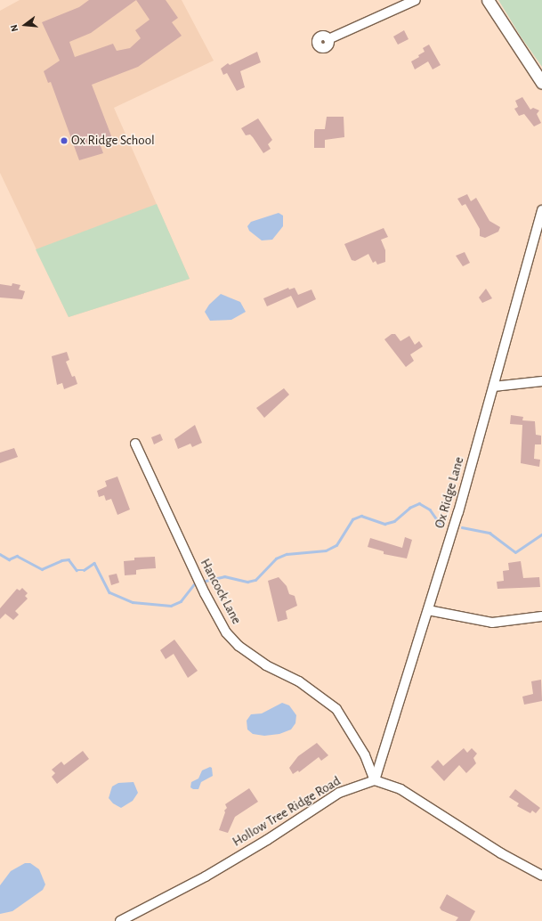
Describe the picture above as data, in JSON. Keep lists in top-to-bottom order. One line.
{"streets":{"street":["Ox Ridge Lane","Hancock Lane","Hollow Tree Ridge Road"]},"crossings":[["Ox Ridge Lane","Hancock Lane"],["Ox Ridge Lane","Hollow Tree Ridge Road"],["Hancock Lane","Hollow Tree Ridge Road"]],"places":["Ox Ridge School"],"north":"left"}
